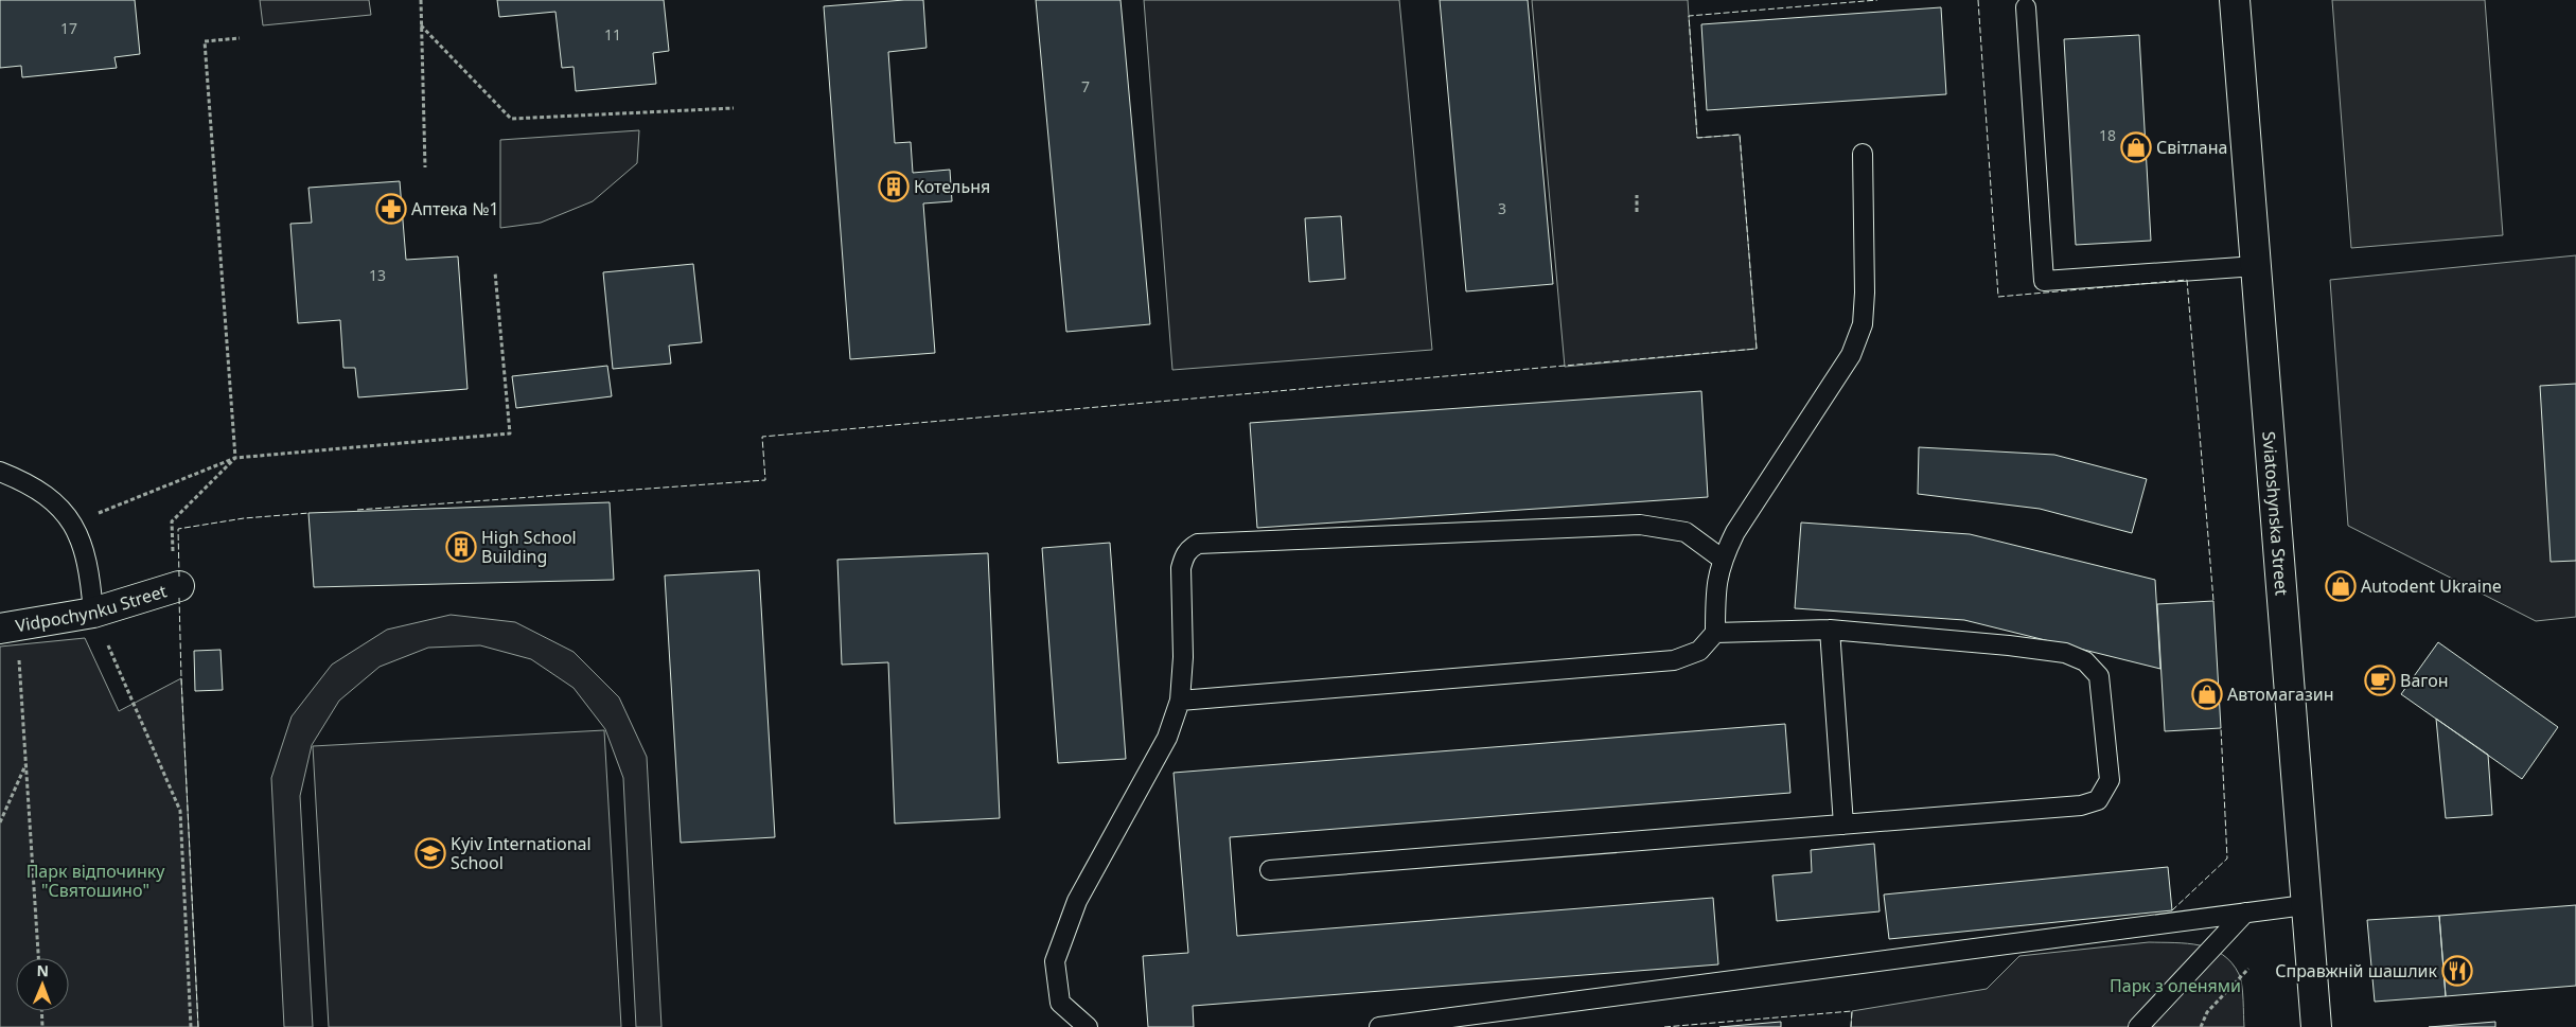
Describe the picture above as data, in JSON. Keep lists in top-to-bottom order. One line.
{"streets":{"main road":["Sviatoshynska Street","Vidpochynku Street"]},"parks":["Парк відпочинку \"Святошино\"","Парк з оленями"],"places":{"shop":["Світлана","Autodent Ukraine","Автомагазин"],"building":["Котельня","High School Building"],"pharmacy":["Аптека №1"],"cafe":["Вагон"],"school or university":["Kyiv International School"],"restaurant":["Справжній шашлик"]},"house_numbers":["17","11","7","18","3","13"],"north":"top"}
